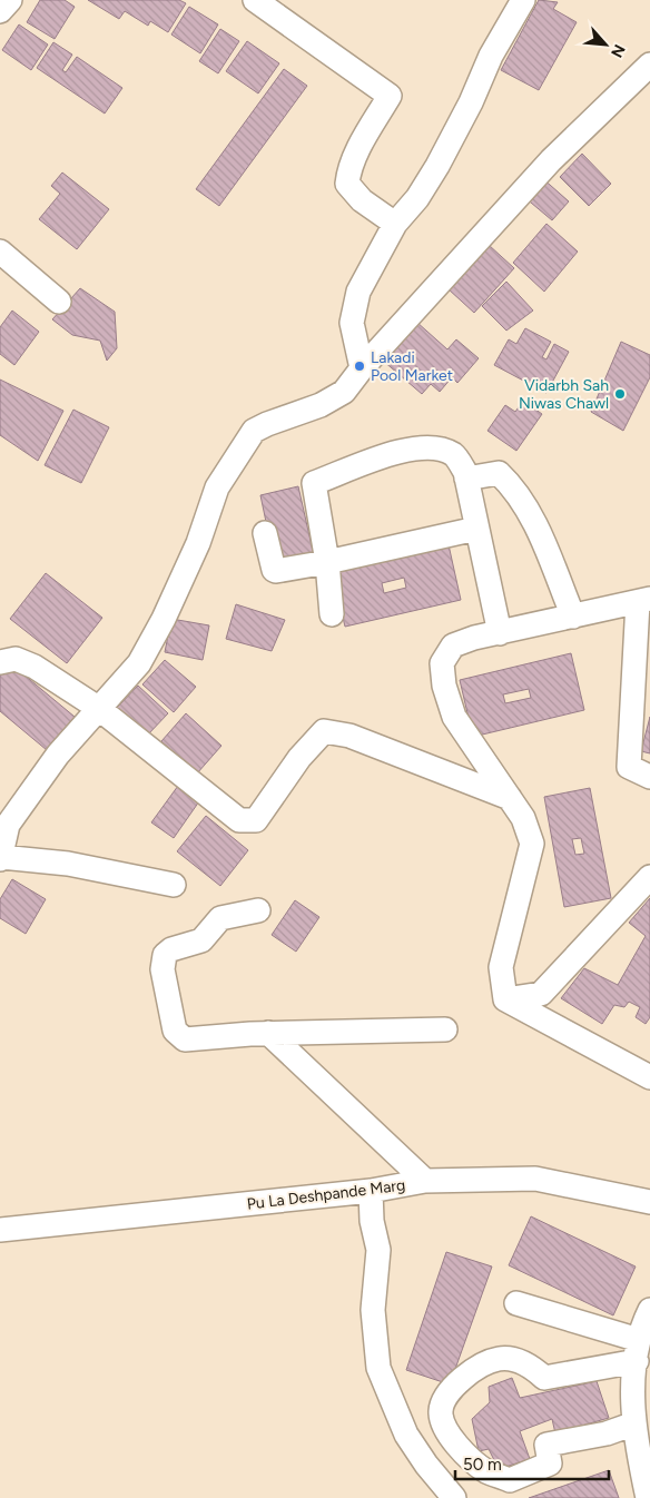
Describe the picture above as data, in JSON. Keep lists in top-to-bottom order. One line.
{"streets":{"street":["Pu La Deshpande Marg"]},"places":["Lakadi Pool Market","Vidarbh Sah Niwas Chawl"],"scale_bar":"50 m","north":"bottom right"}
